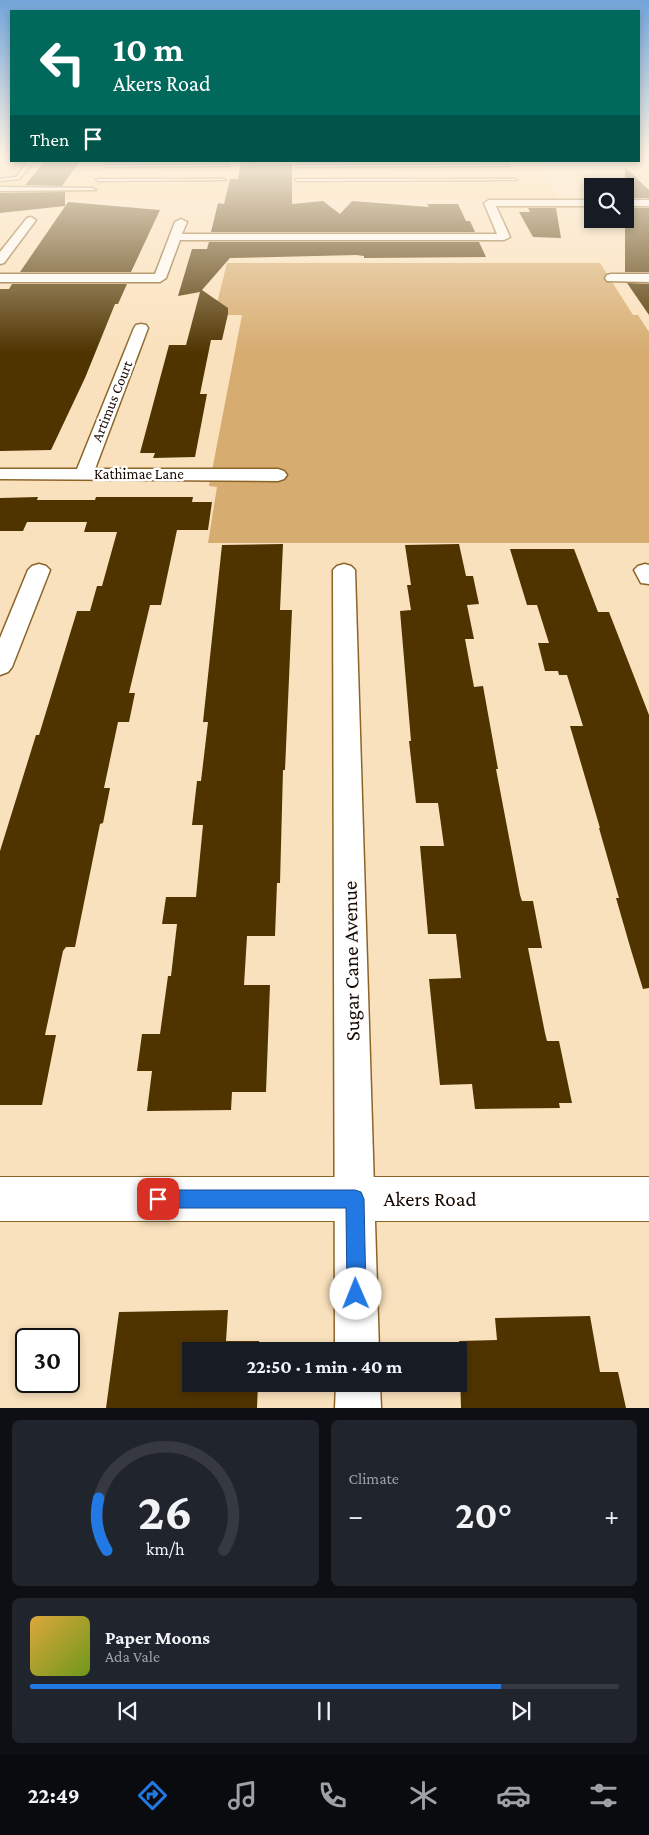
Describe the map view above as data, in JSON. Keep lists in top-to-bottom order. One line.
{"streets":{"street":["Artimus Court","Kathimae Lane","Sugar Cane Avenue","Akers Road"]},"crossings":[["Artimus Court","Kathimae Lane"],["Sugar Cane Avenue","Akers Road"]],"page":{"turn":["10 m","Akers Road"],"then":"Then","limit":"30","trip":"22:50 · 1 min · 40 m","tile":"Climate","heat":["−","20°","+"],"song":["Paper Moons","Ada Vale"],"tabs":"22:49","gauge":["26","km/h"]}}
